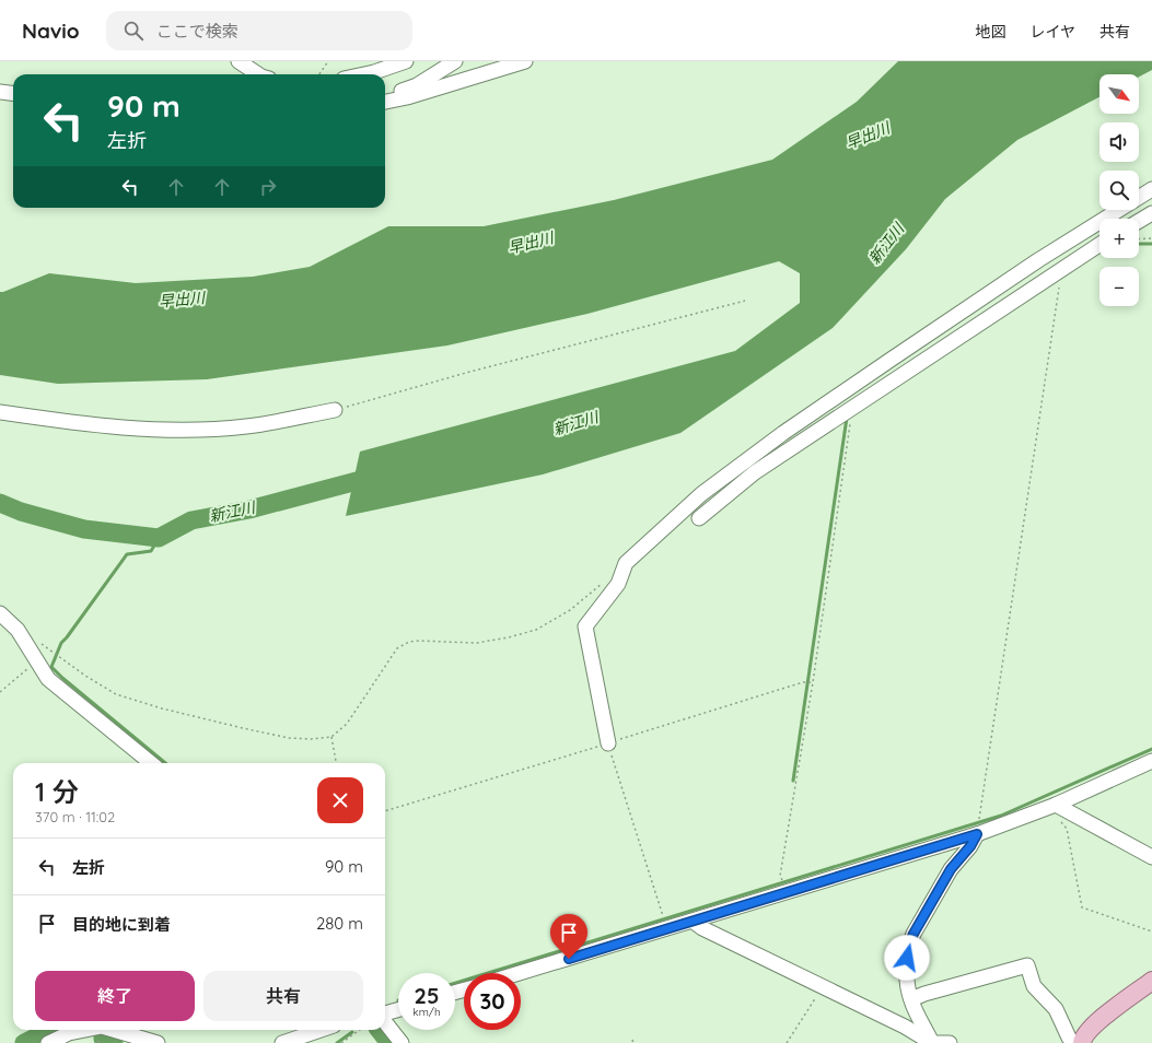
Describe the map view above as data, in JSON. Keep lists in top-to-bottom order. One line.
{"water":["早出川","新江川"],"north":"bottom right","page":{"header":"Navio","search":"ここで検索","nav":["地図","レイヤ","共有"],"map_buttons":["+","−"],"turn":["90 m","左折"],"heading":["1 分","370 m · 11:02"],"list":[{"name":"左折","value":"90 m"},{"name":"目的地に到着","value":"280 m"}],"buttons":["終了","共有"],"speed":"25 km/h","limit":"30"}}
